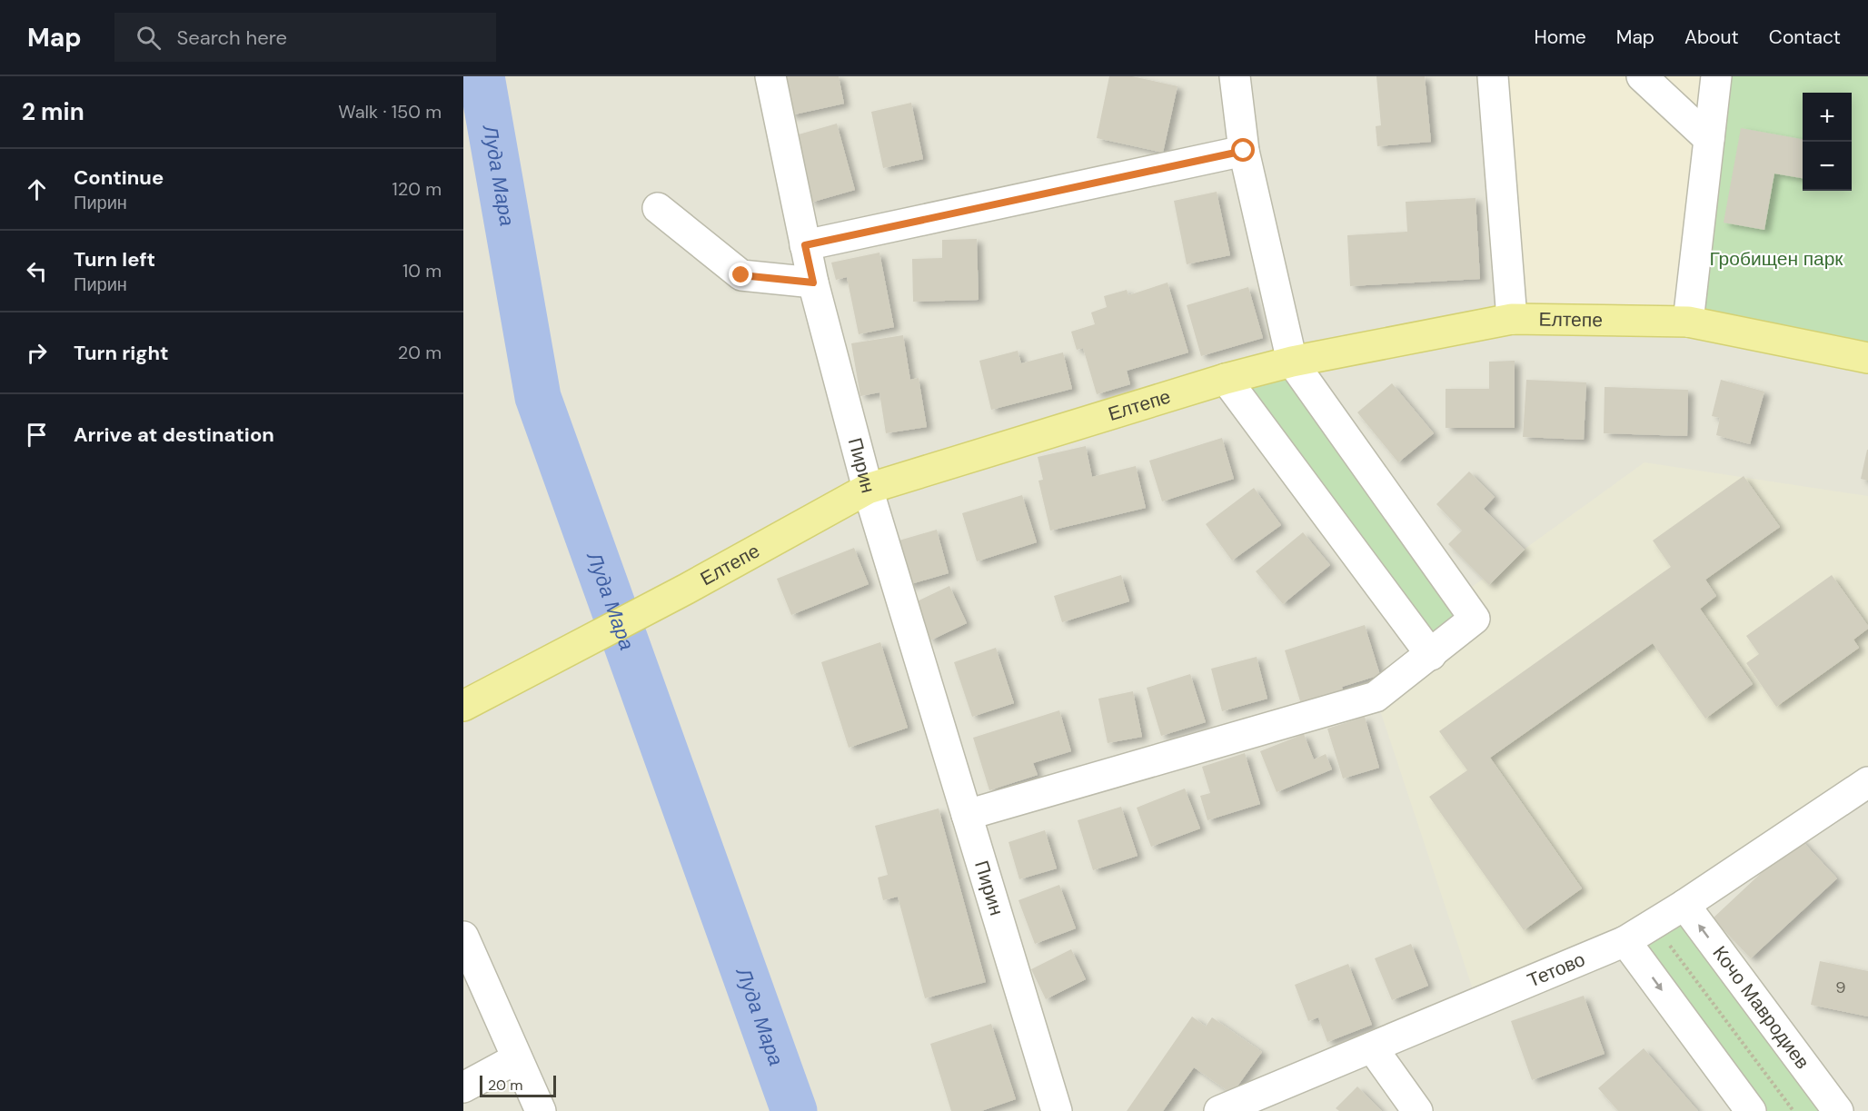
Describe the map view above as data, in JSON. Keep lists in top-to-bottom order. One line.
{"streets":{"main road":["Елтепе"],"street":["Пирин","Тетово","Кочо Мавродиев"]},"crossings":[["Елтепе","Пирин"],["Тетово","Кочо Мавродиев"]],"water":["Луда Мара"],"parks":["Гробищен парк"],"house_numbers":["9"],"scale_bar":"20 m","page":{"header":"Map","search":"Search here","nav":["Home","Map","About","Contact"],"heading":["2 min","Walk · 150 m"],"map_buttons":["+","−"],"list":[["Continue","Пирин","120 m"],["Turn left","Пирин","10 m"],["Turn right","20 m"],"Arrive at destination"],"scale":"20 m"}}
